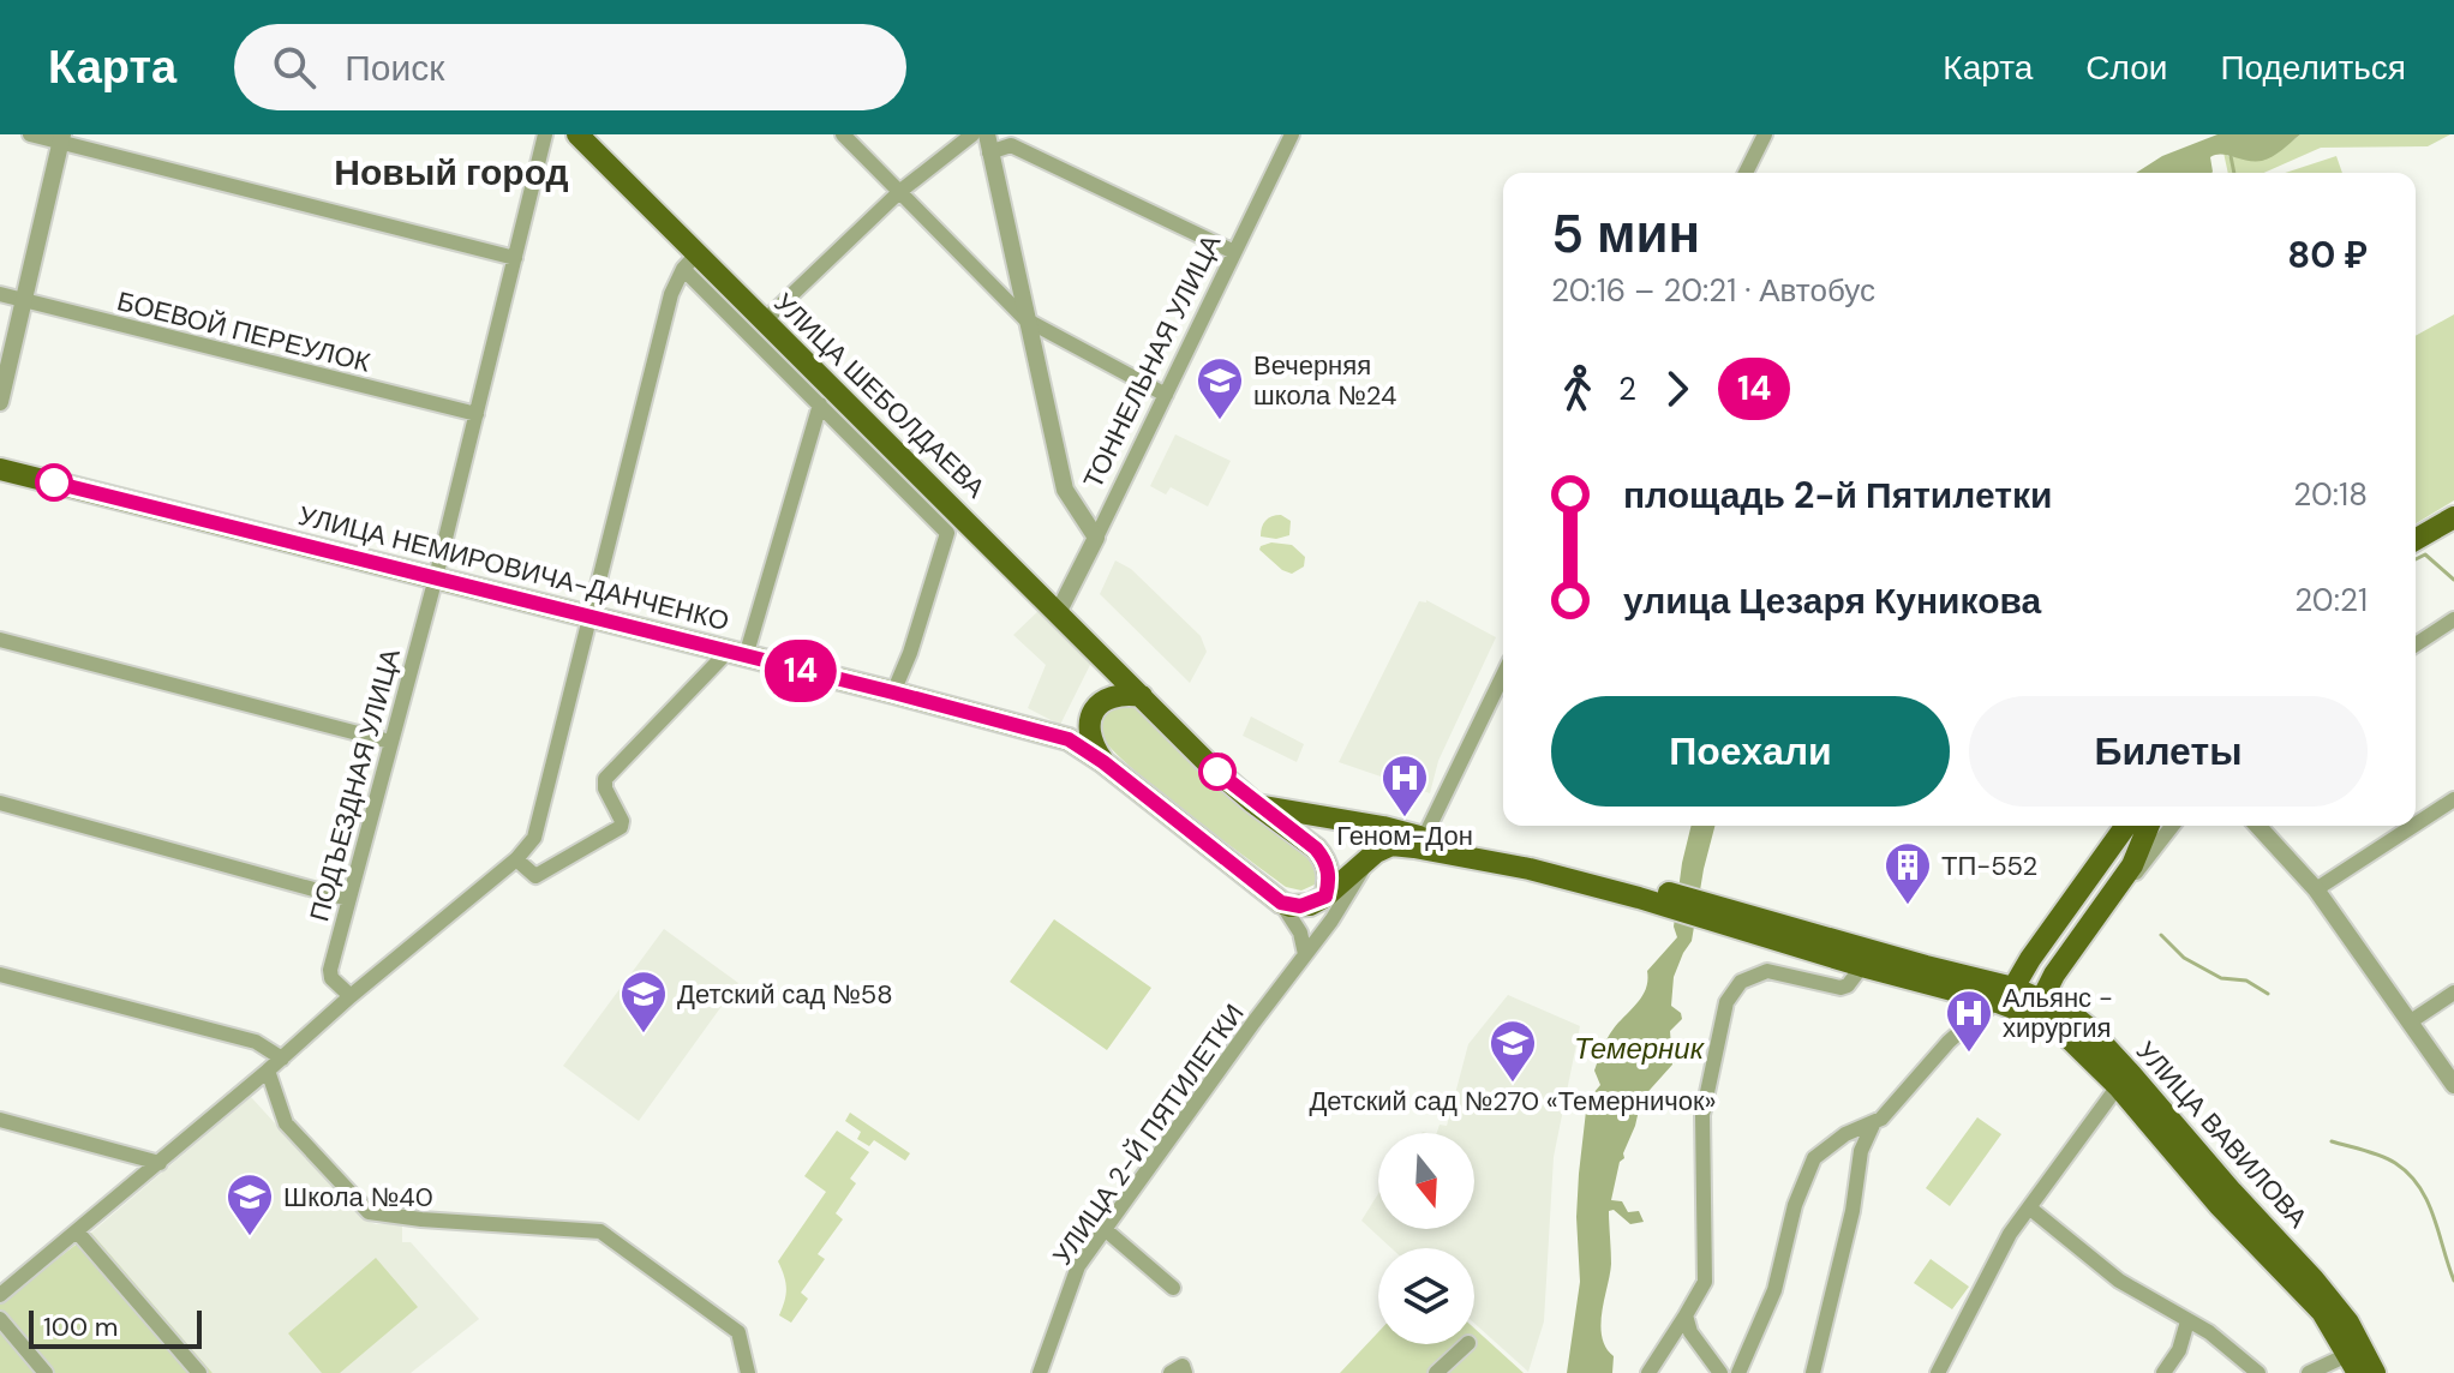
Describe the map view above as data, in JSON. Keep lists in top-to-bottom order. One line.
{"streets":{"main road":["УЛИЦА ШЕБОЛДАЕВА","УЛИЦА НЕМИРОВИЧА-ДАНЧЕНКО","УЛИЦА ВАВИЛОВА"],"street":["БОЕВОЙ ПЕРЕУЛОК","ТОННЕЛЬНАЯ УЛИЦА","ПОДЪЕЗДНАЯ УЛИЦА","УЛИЦА 2-Й ПЯТИЛЕТКИ"]},"crossings":[["БОЕВОЙ ПЕРЕУЛОК","ПОДЪЕЗДНАЯ УЛИЦА"],["ТОННЕЛЬНАЯ УЛИЦА","УЛИЦА ШЕБОЛДАЕВА"],["УЛИЦА НЕМИРОВИЧА-ДАНЧЕНКО","ПОДЪЕЗДНАЯ УЛИЦА"]],"districts":["Новый город"],"water":["Темерник"],"places":{"school or university":["Вечерняя школа №24","Детский сад №58","Детский сад №270 «Темерничок»","Школа №40"],"hospital":["Геном-Дон","Альянс - хирургия"],"building":["ТП-552"]},"lines":["bus line 14"],"scale_bar":"100 m","north":"bottom","page":{"header":"Карта","search":"Поиск","nav":["Карта","Слои","Поделиться"],"on_map":"14","heading":["5 мин","20:16 – 20:21 · Автобус","80 ₽"],"legs":["2","14"],"list":[{"name":"площадь 2-й Пятилетки","value":"20:18"},{"name":"улица Цезаря Куникова","value":"20:21"}],"buttons":["Поехали","Билеты"],"scale":"100 m"}}
